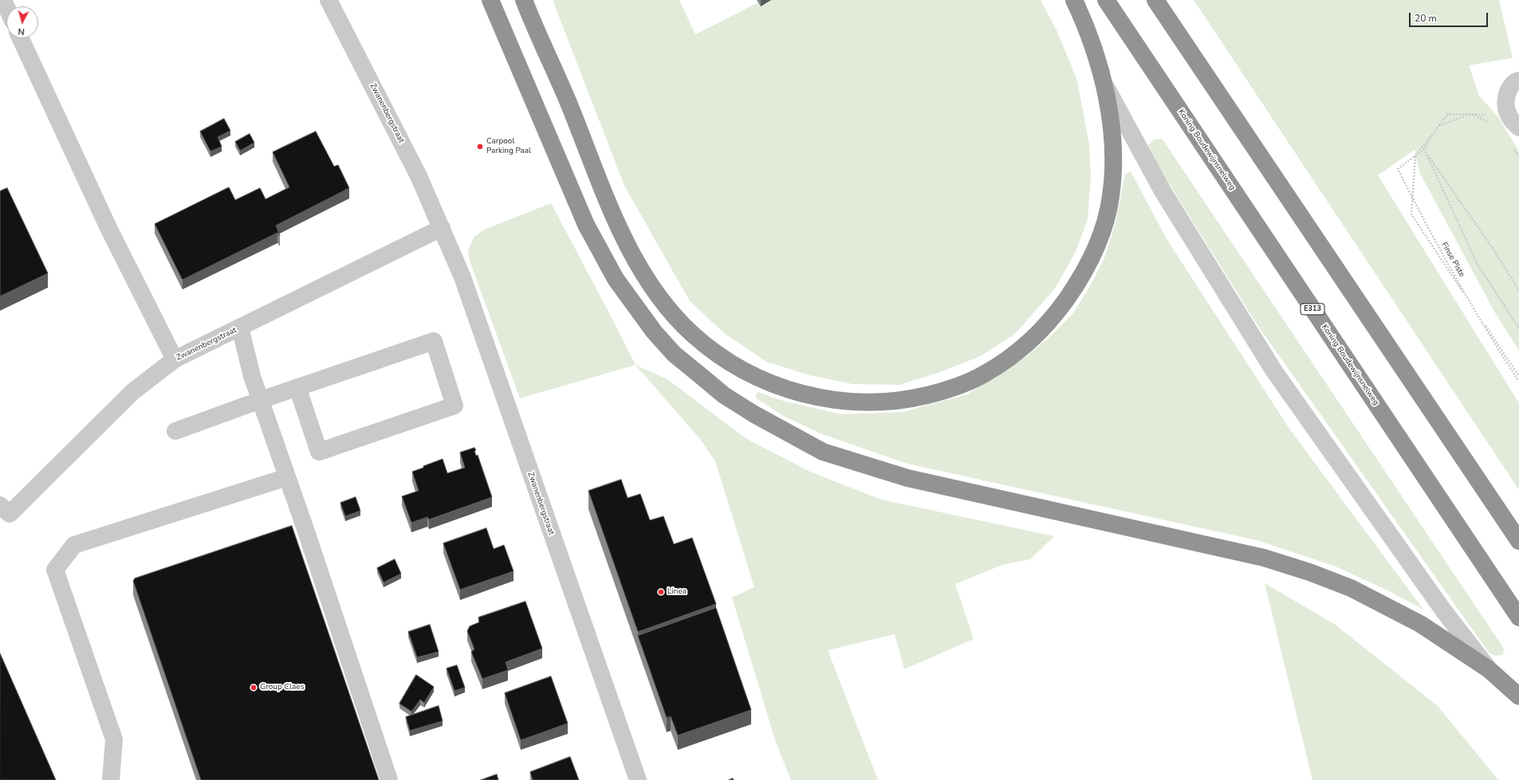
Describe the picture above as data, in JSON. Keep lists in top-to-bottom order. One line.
{"streets":{"highway":["Koning Boudewijnsnelweg","E313"],"street":["Zwanenbergstraat"],"path":["Finse Piste"]},"places":["Carpool Parking Paal","Linea","Group Claes"],"scale_bar":"20 m","north":"bottom"}
